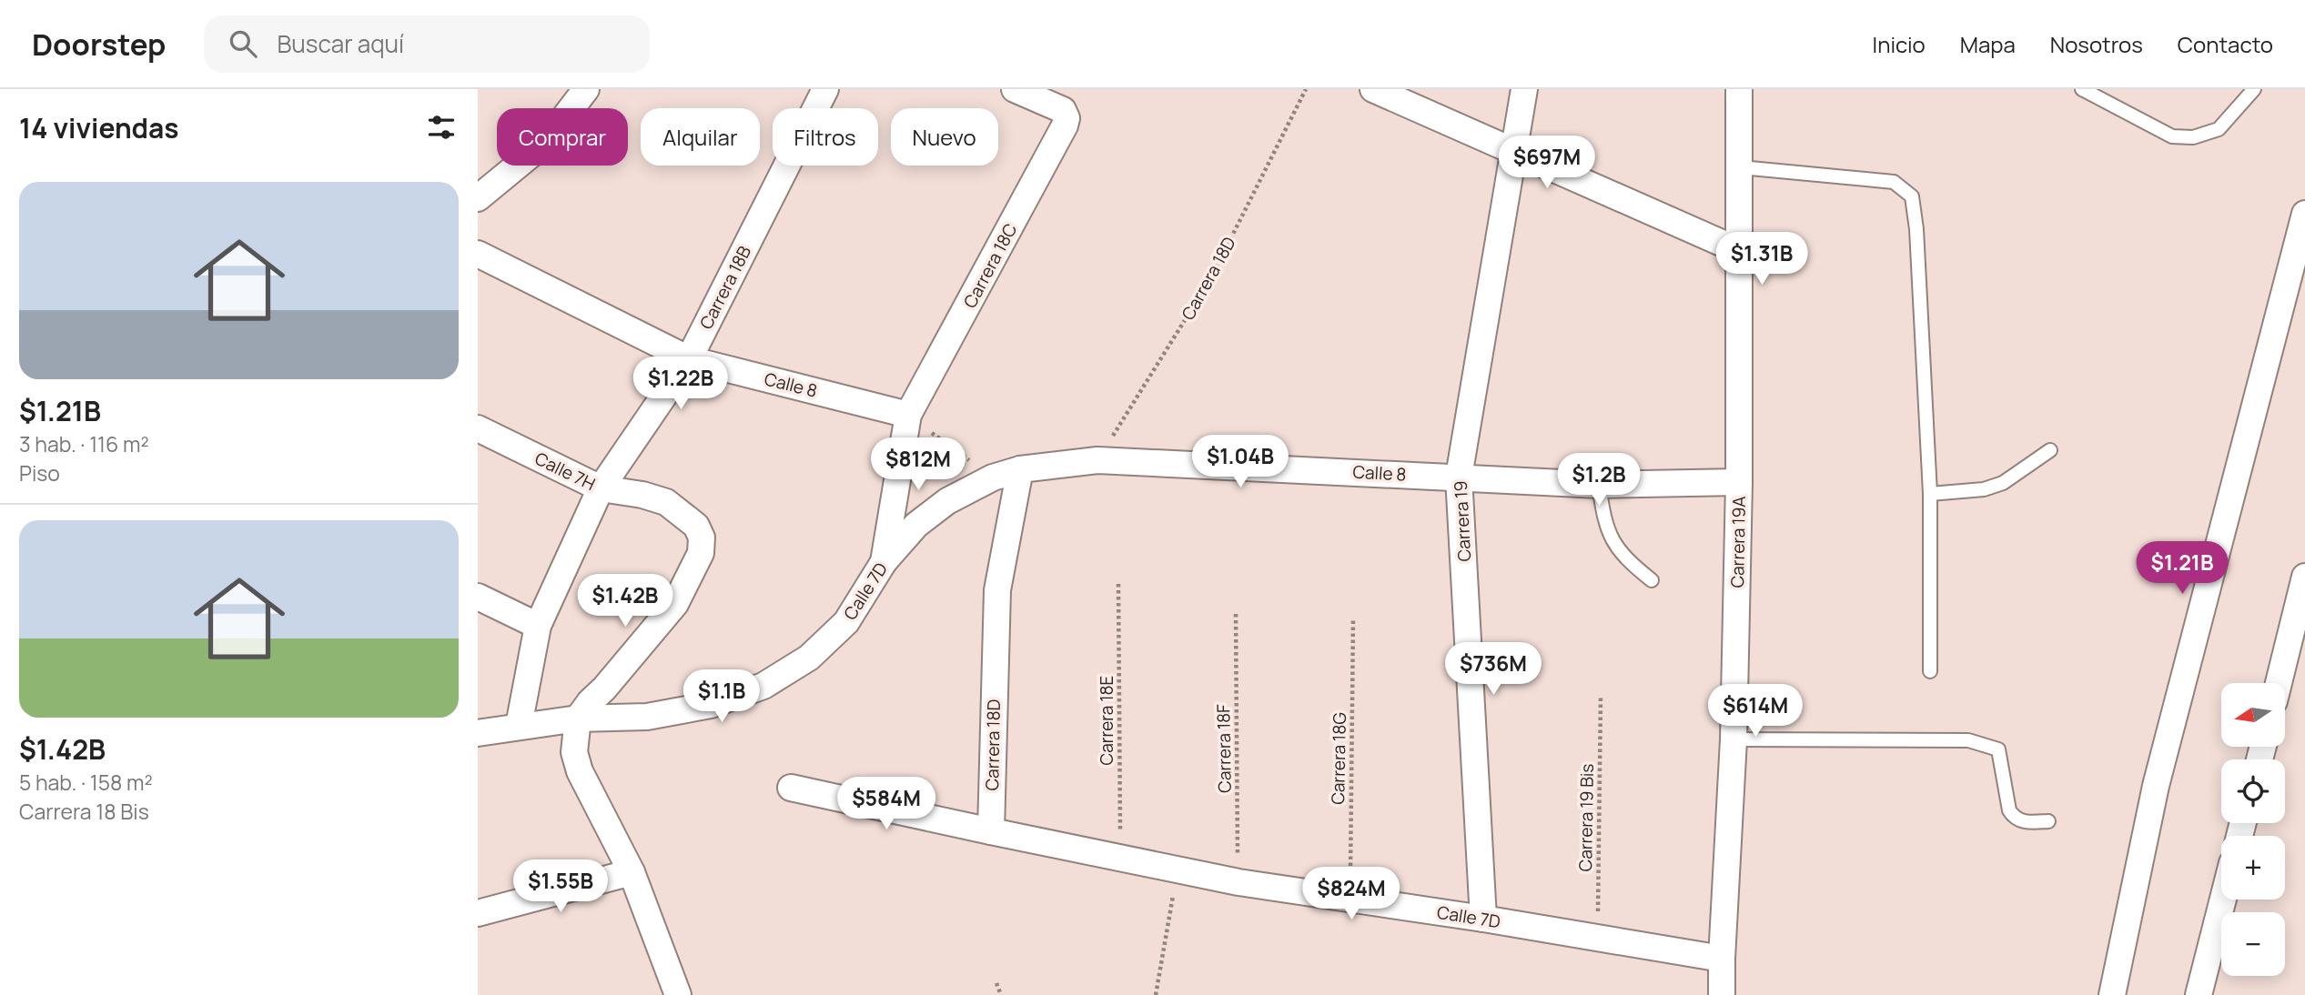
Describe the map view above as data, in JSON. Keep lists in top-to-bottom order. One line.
{"streets":{"street":["Carrera 18C","Carrera 18D","Carrera 18B","Calle 8","Calle 7H","Carrera 19","Carrera 19A","Calle 7D"],"path":["Carrera 18E","Carrera 18F","Carrera 18G","Carrera 19 Bis"]},"crossings":[["Carrera 18C","Calle 8"],["Carrera 18C","Calle 7D"],["Carrera 18D","Calle 8"],["Carrera 18D","Calle 7D"],["Carrera 18B","Calle 8"],["Carrera 18B","Calle 7H"],["Carrera 18B","Calle 7D"],["Calle 8","Carrera 19"],["Calle 8","Carrera 19A"],["Calle 8","Calle 7D"],["Calle 7H","Calle 7D"],["Carrera 19","Calle 7D"],["Carrera 19A","Calle 7D"],["Calle 7D","Carrera 18E"],["Calle 7D","Carrera 18F"],["Calle 7D","Carrera 18G"],["Calle 7D","Carrera 19 Bis"]],"north":"left","page":{"header":"Doorstep","search":"Buscar aquí","nav":["Inicio","Mapa","Nosotros","Contacto"],"heading":"14 viviendas","chip":["Comprar","Alquilar","Filtros","Nuevo"],"price":["$697M","$1.31B","$1.22B","$1.04B","$812M","$1.2B","$1.21B","$1.42B","$736M","$1.1B","$614M","$584M","$1.55B","$824M"],"list":[{"name":"$1.21B","note":"3 hab. · 116 m² · Piso"},{"name":"$1.42B","note":"5 hab. · 158 m² · Carrera 18 Bis"}],"map_buttons":["+","−"]}}
